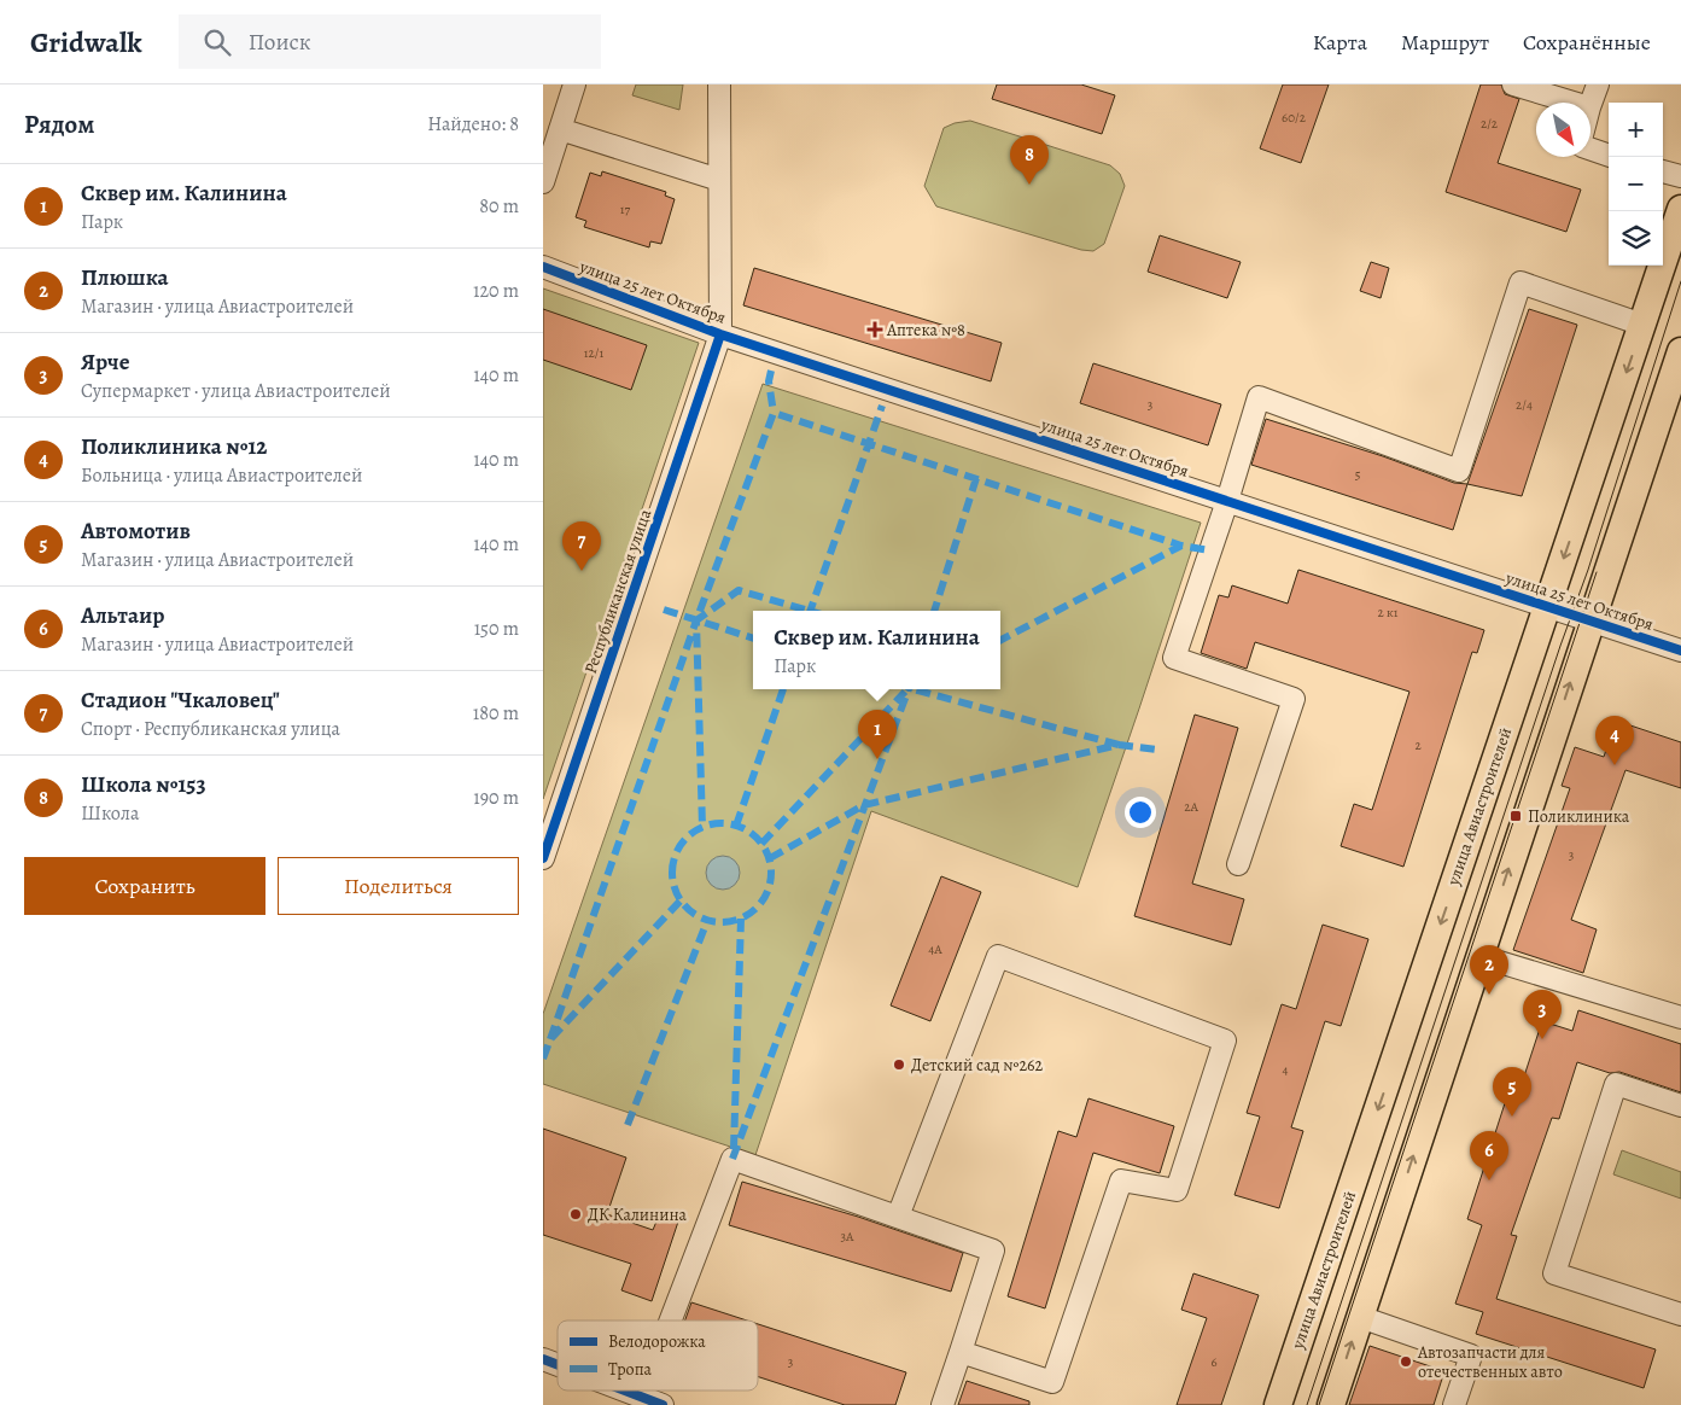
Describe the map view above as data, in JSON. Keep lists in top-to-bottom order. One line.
{"streets":{"main road":["улица Авиастроителей"],"street":["улица 25 лет Октября","Республиканская улица"]},"crossings":[["улица 25 лет Октября","Республиканская улица"],["улица 25 лет Октября","улица Авиастроителей"]],"places":{"health":["Аптека №8"],"transit":["Поликлиника"],"other":["Детский сад №262","ДК Калинина","Автозапчасти для отечественных авто"]},"house_numbers":["60/2","2/2","17","12/1","3","2/4","5","2 к1","2","2А","3","4А","4","3А","3","6"],"legend":["Велодорожка","Тропа"],"north":"bottom right","page":{"header":"Gridwalk","search":"Поиск","nav":["Карта","Маршрут","Сохранённые"],"heading":["Рядом","Найдено: 8"],"map_buttons":["+","−"],"pins":["8","7","1","4","2","3","5","6"],"list":[{"mark":"1","name":"Сквер им. Калинина","note":"Парк","value":"80 m"},{"mark":"2","name":"Плюшка","note":"Магазин · улица Авиастроителей","value":"120 m"},{"mark":"3","name":"Ярче","note":"Супермаркет · улица Авиастроителей","value":"140 m"},{"mark":"4","name":"Поликлиника №12","note":"Больница · улица Авиастроителей","value":"140 m"},{"mark":"5","name":"Автомотив","note":"Магазин · улица Авиастроителей","value":"140 m"},{"mark":"6","name":"Альтаир","note":"Магазин · улица Авиастроителей","value":"150 m"},{"mark":"7","name":"Стадион \"Чкаловец\"","note":"Спорт · Республиканская улица","value":"180 m"},{"mark":"8","name":"Школа №153","note":"Школа","value":"190 m"}],"popup":["Сквер им. Калинина","Парк"],"buttons":["Сохранить","Поделиться"]}}
